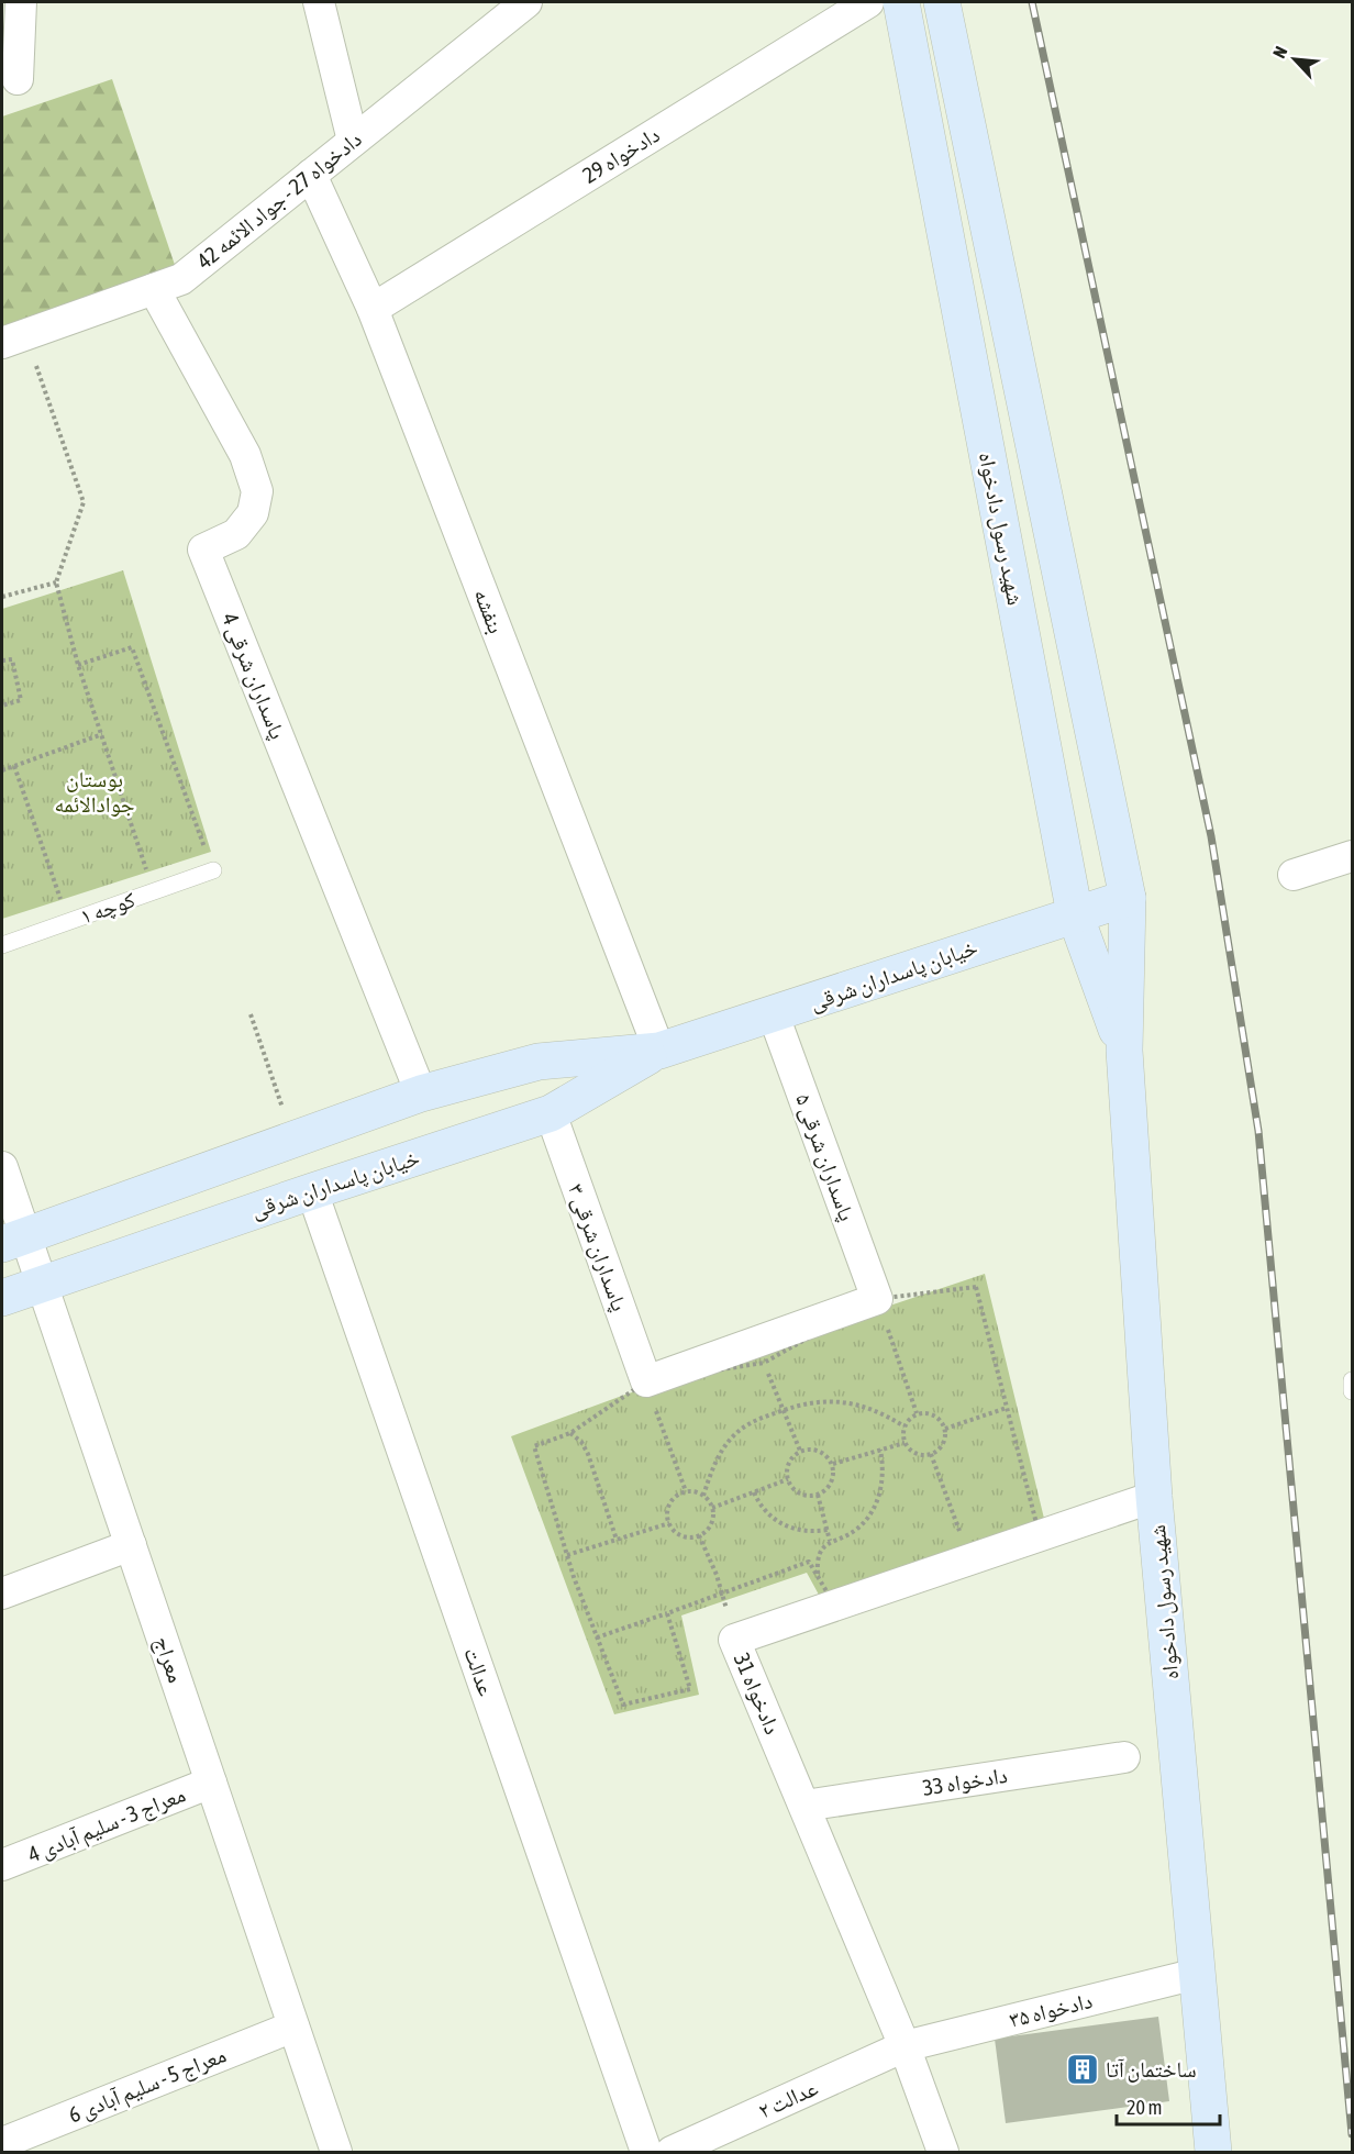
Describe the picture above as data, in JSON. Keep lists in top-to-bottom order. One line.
{"streets":{"street":["دادخواه 29","دادخواه 27 - جواد الائمه 42","شهید رسول دادخواه","بنفشه","پاسداران شرقی 4","خیابان پاسداران شرقی","پاسداران شرقی ۵","پاسداران شرقی ۳","معراج","عدالت","دادخواه 31","دادخواه 33","معراج 3 - سلیم آبادی 4","دادخواه ۳۵","معراج 5 - سلیم آبادی 6","عدالت ۲"],"lane":["کوچه ۱"]},"crossings":[["دادخواه 29","بنفشه"],["دادخواه 27 - جواد الائمه 42","بنفشه"],["دادخواه 27 - جواد الائمه 42","پاسداران شرقی 4"],["شهید رسول دادخواه","خیابان پاسداران شرقی"],["شهید رسول دادخواه","دادخواه 31"],["شهید رسول دادخواه","دادخواه ۳۵"],["بنفشه","خیابان پاسداران شرقی"],["پاسداران شرقی 4","خیابان پاسداران شرقی"],["خیابان پاسداران شرقی","پاسداران شرقی ۵"],["خیابان پاسداران شرقی","پاسداران شرقی ۳"],["خیابان پاسداران شرقی","معراج"],["خیابان پاسداران شرقی","عدالت"],["معراج","معراج 3 - سلیم آبادی 4"],["معراج","معراج 5 - سلیم آبادی 6"],["دادخواه 31","دادخواه 33"],["دادخواه 31","دادخواه ۳۵"],["دادخواه 31","عدالت ۲"],["دادخواه ۳۵","عدالت ۲"]],"parks":["بوستان جوادالائمه"],"places":{"building":["ساختمان آتا"]},"scale_bar":"20 m","north":"top left"}
